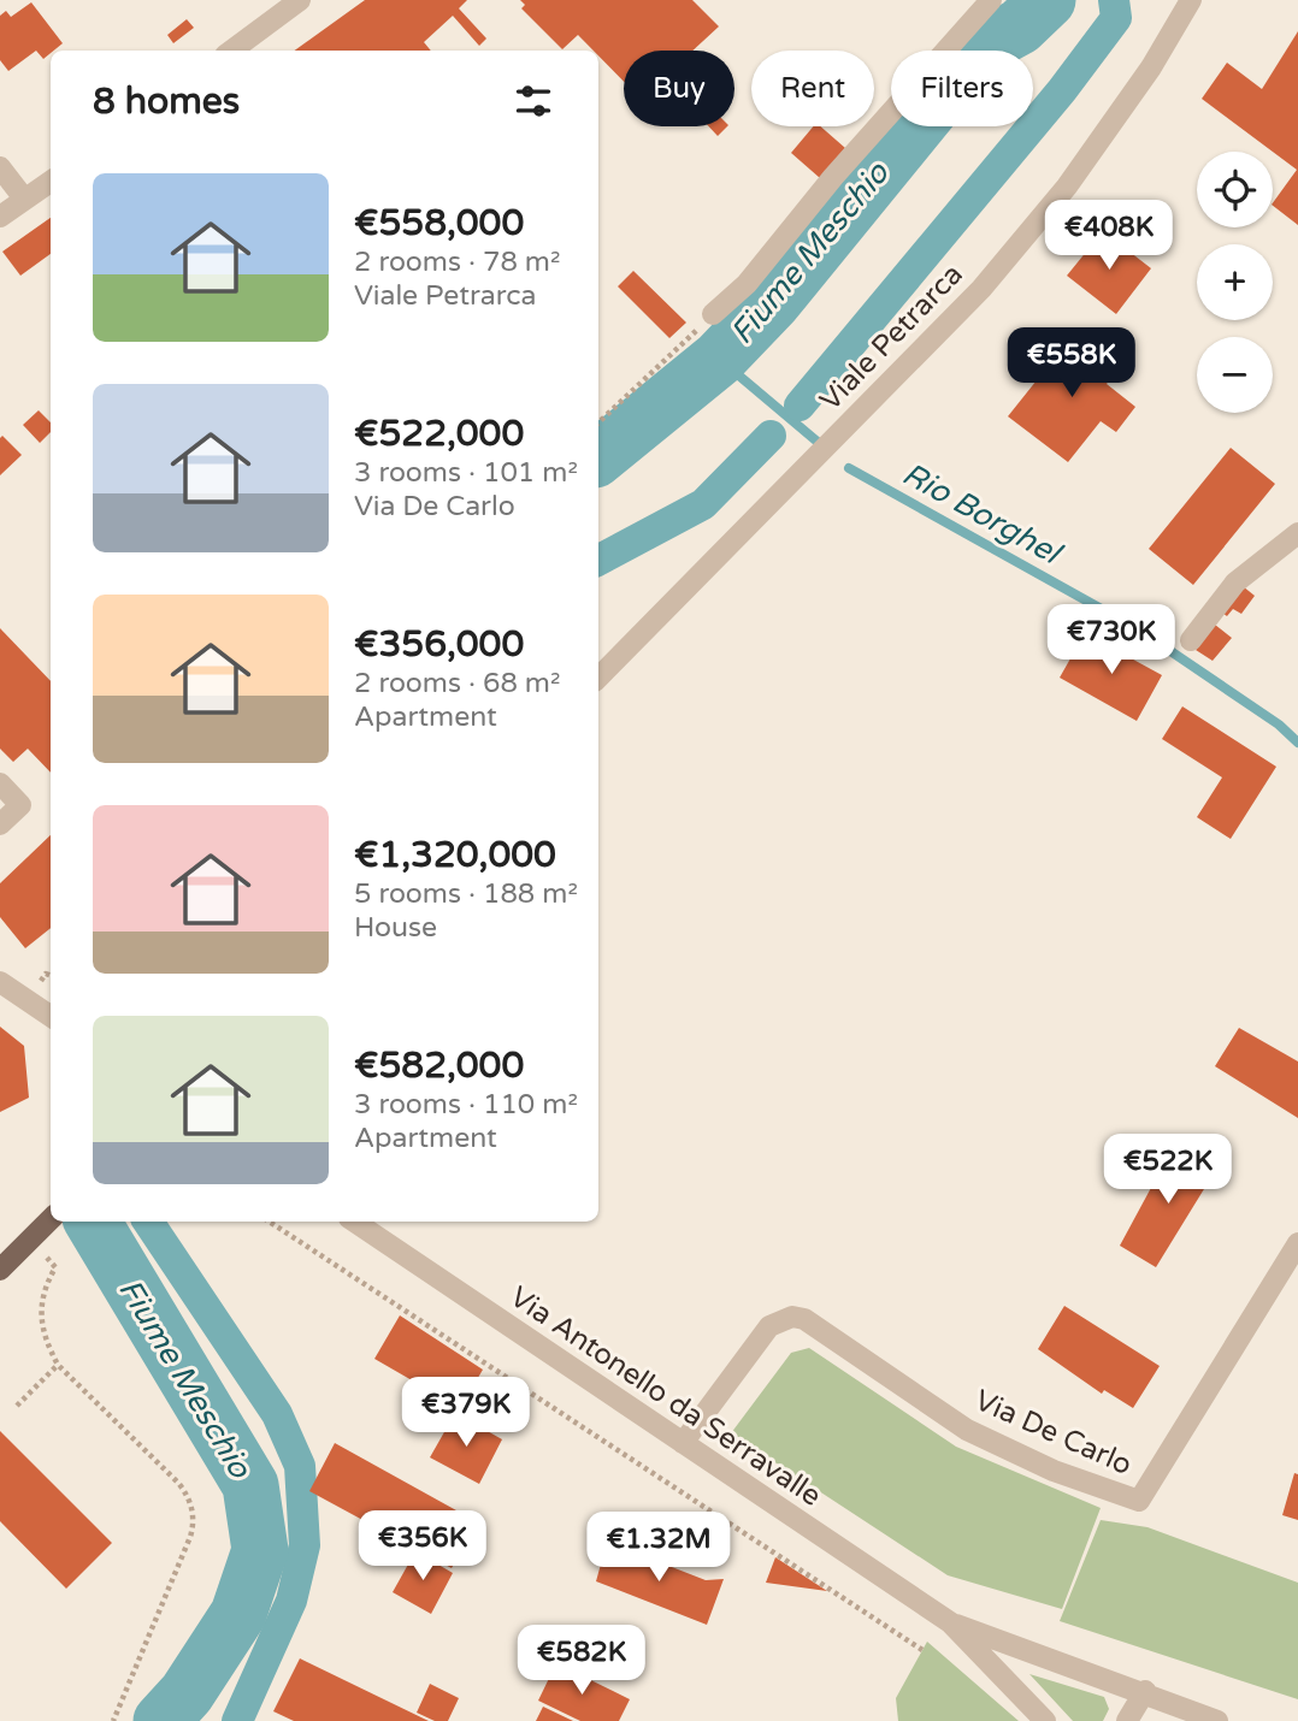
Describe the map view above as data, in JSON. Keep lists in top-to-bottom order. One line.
{"streets":{"street":["Viale Petrarca","Via Antonello da Serravalle","Via De Carlo"]},"crossings":[["Via Antonello da Serravalle","Via De Carlo"]],"water":["Fiume Meschio","Rio Borghel"],"page":{"chip":["Buy","Rent","Filters"],"heading":"8 homes","map_buttons":["+","−"],"list":[{"name":"€558,000","note":"2 rooms · 78 m² · Viale Petrarca"},{"name":"€522,000","note":"3 rooms · 101 m² · Via De Carlo"},{"name":"€356,000","note":"2 rooms · 68 m² · Apartment"},{"name":"€1,320,000","note":"5 rooms · 188 m² · House"},{"name":"€582,000","note":"3 rooms · 110 m² · Apartment"}],"price":["€408K","€558K","€730K","€522K","€379K","€356K","€1.32M","€582K"]}}
